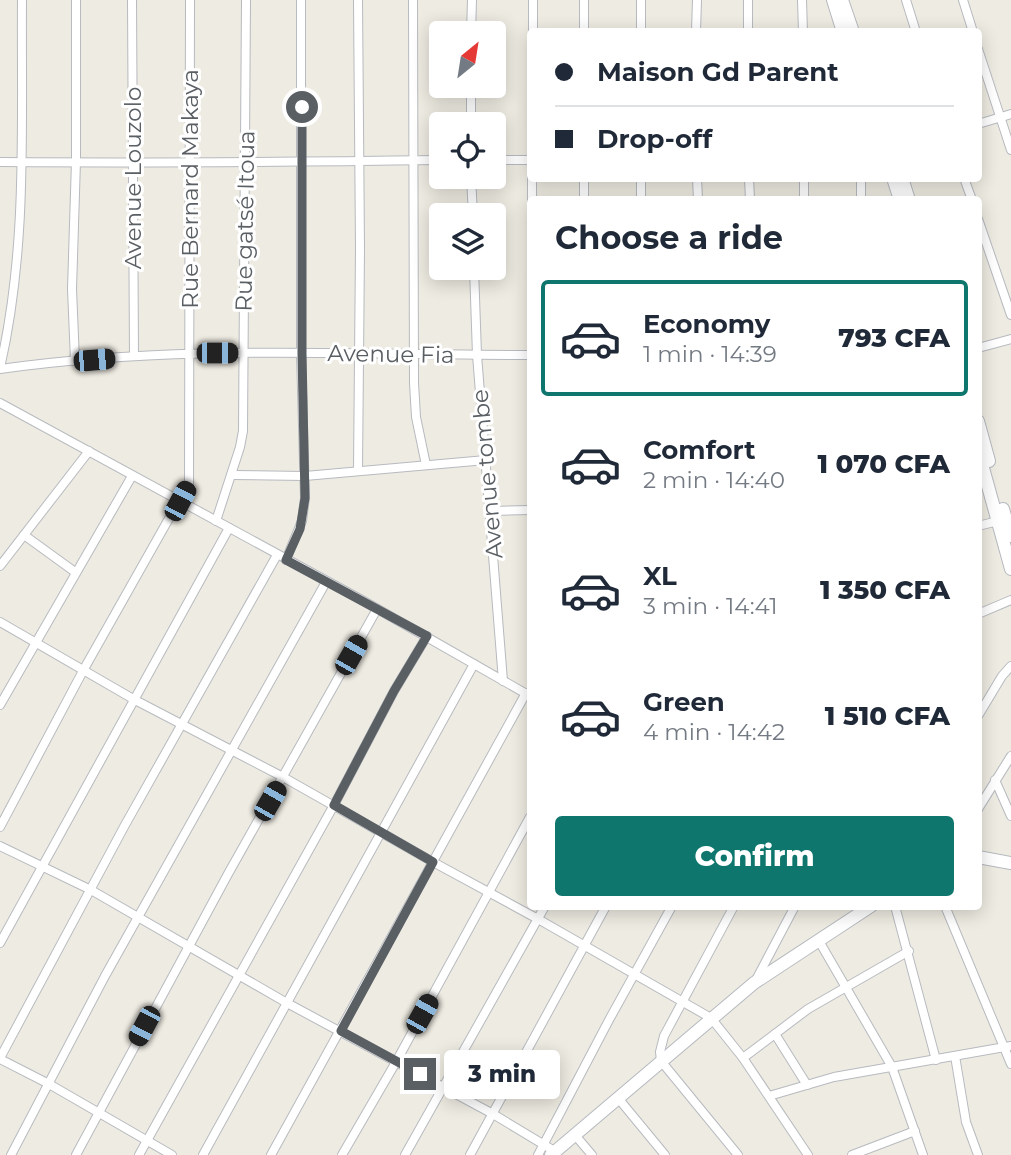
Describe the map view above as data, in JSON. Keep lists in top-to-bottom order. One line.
{"streets":{"street":["Avenue Louzolo","Rue Bernard Makaya","Rue gatsé Itoua","Avenue Fia","Avenue tombe"]},"crossings":[["Avenue Louzolo","Avenue Fia"],["Rue Bernard Makaya","Avenue Fia"],["Rue gatsé Itoua","Avenue Fia"],["Avenue Fia","Avenue tombe"]],"north":"top right","page":{"banner":["Maison Gd Parent","Drop-off"],"heading":"Choose a ride","list":[{"name":"Economy","note":"1 min · 14:39","value":"793 CFA"},{"name":"Comfort","note":"2 min · 14:40","value":"1 070 CFA"},{"name":"XL","note":"3 min · 14:41","value":"1 350 CFA"},{"name":"Green","note":"4 min · 14:42","value":"1 510 CFA"}],"buttons":"Confirm","bubble":"3 min"}}
